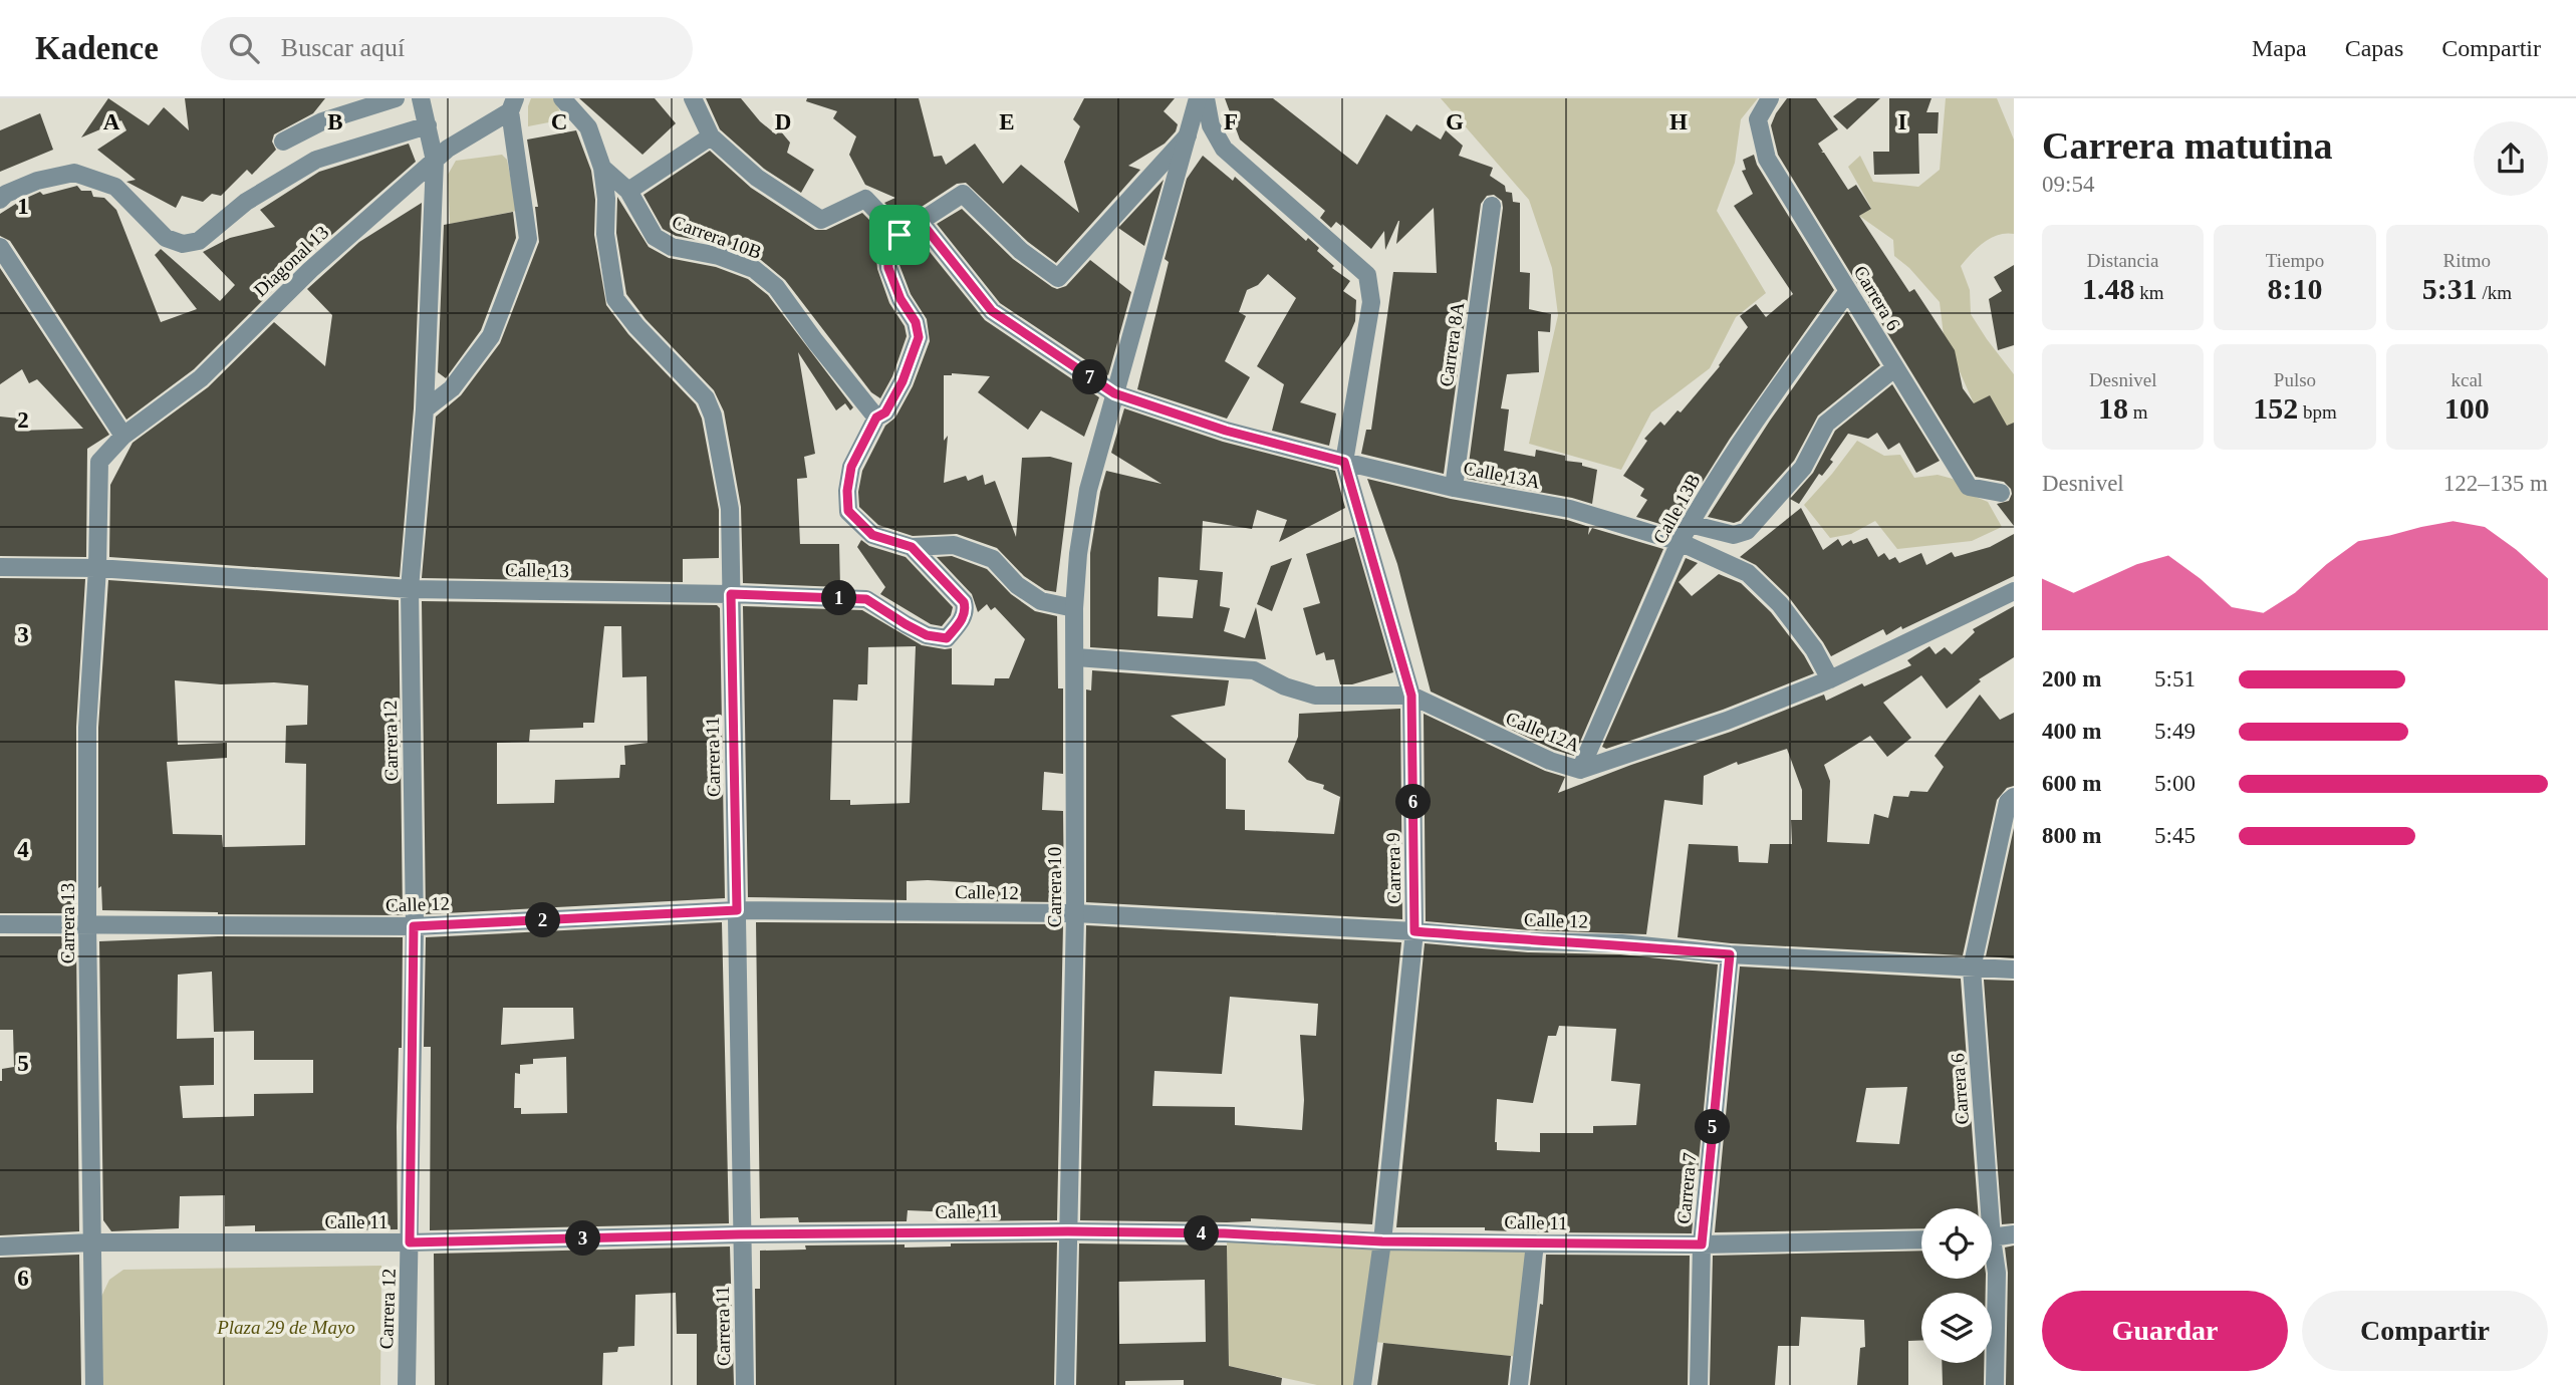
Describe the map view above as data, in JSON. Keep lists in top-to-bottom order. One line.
{"streets":{"street":["Carrera 10B","Diagonal 13","Carrera 6","Carrera 8A","Calle 13A","Calle 13B","Calle 13","Calle 12A","Carrera 12","Carrera 11","Carrera 9","Carrera 10","Calle 12","Carrera 13","Carrera 7","Calle 11"]},"crossings":[["Carrera 10B","Carrera 11"],["Diagonal 13","Carrera 12"],["Diagonal 13","Carrera 13"],["Carrera 6","Calle 13B"],["Carrera 6","Calle 12"],["Carrera 8A","Calle 13A"],["Calle 13A","Calle 13B"],["Calle 13A","Calle 12A"],["Calle 13A","Carrera 9"],["Calle 13A","Carrera 10"],["Calle 13B","Calle 12A"],["Calle 13","Carrera 12"],["Calle 13","Carrera 11"],["Calle 13","Carrera 13"],["Calle 12A","Carrera 9"],["Calle 12A","Carrera 10"],["Carrera 12","Calle 12"],["Carrera 12","Calle 11"],["Carrera 11","Calle 12"],["Carrera 11","Calle 11"],["Carrera 9","Calle 12"],["Carrera 9","Calle 11"],["Carrera 10","Calle 12"],["Carrera 10","Calle 11"],["Calle 12","Carrera 13"],["Calle 12","Carrera 7"],["Carrera 13","Calle 11"],["Carrera 7","Calle 11"]],"parks":["Plaza 29 de Mayo"],"page":{"header":"Kadence","search":"Buscar aquí","nav":["Mapa","Capas","Compartir"],"heading":["Carrera matutina","09:54"],"stats":[["Distancia","1.48 km"],["Tiempo","8:10"],["Ritmo","5:31 /km"],["Desnivel","18 m"],["Pulso","152 bpm"],["kcal","100"]],"pins":["7","1","6","2","5","4","3"],"chart":["Desnivel","122–135 m"],"list":[{"name":"200 m","note":"5:51"},{"name":"400 m","note":"5:49"},{"name":"600 m","note":"5:00"},{"name":"800 m","note":"5:45"}],"buttons":["Guardar","Compartir"]},"grid":{"columns":["A","B","C","D","E","F","G","H","I"],"rows":["1","2","3","4","5","6"]}}
